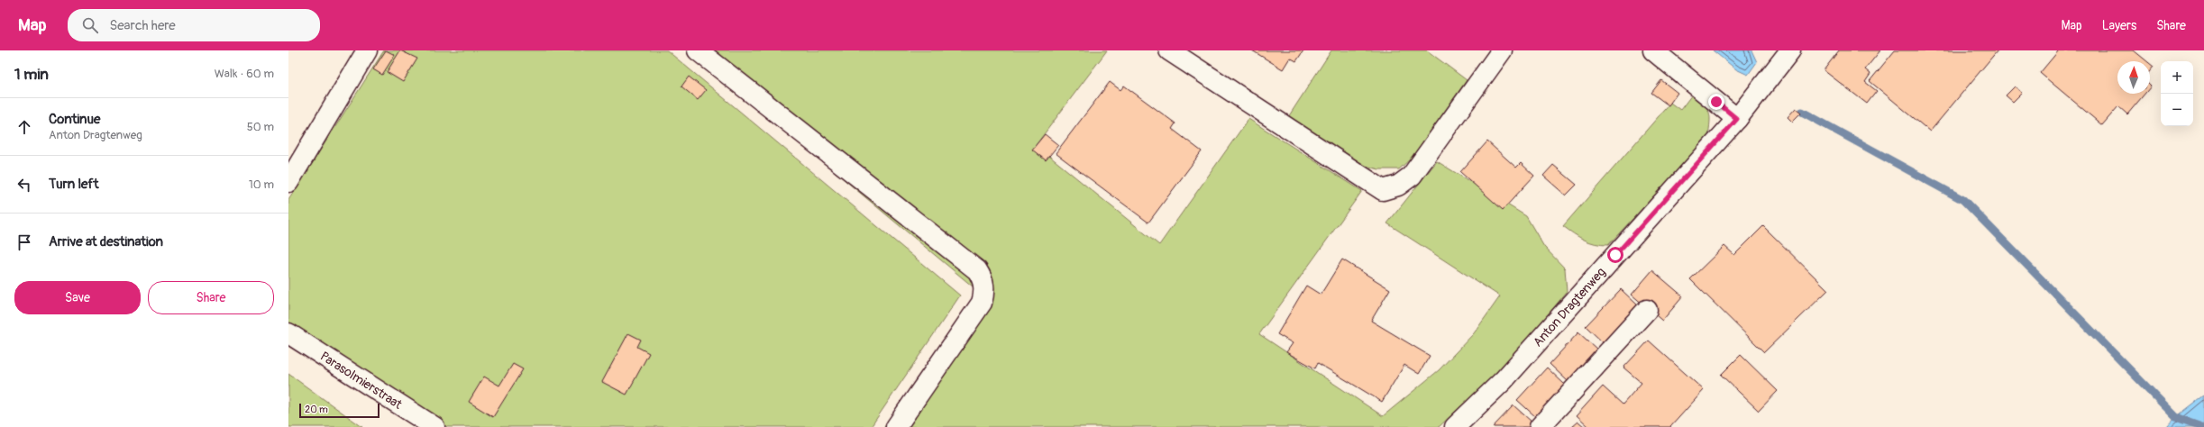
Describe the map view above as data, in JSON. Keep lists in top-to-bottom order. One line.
{"streets":{"street":["Anton Dragtenweg","Parasolmierstraat"]},"scale_bar":"20 m","north":"top","page":{"header":"Map","search":"Search here","nav":["Map","Layers","Share"],"heading":["1 min","Walk · 60 m"],"map_buttons":["+","−"],"list":[["Continue","Anton Dragtenweg","50 m"],["Turn left","10 m"],"Arrive at destination"],"buttons":["Save","Share"],"scale":"20 m"}}
